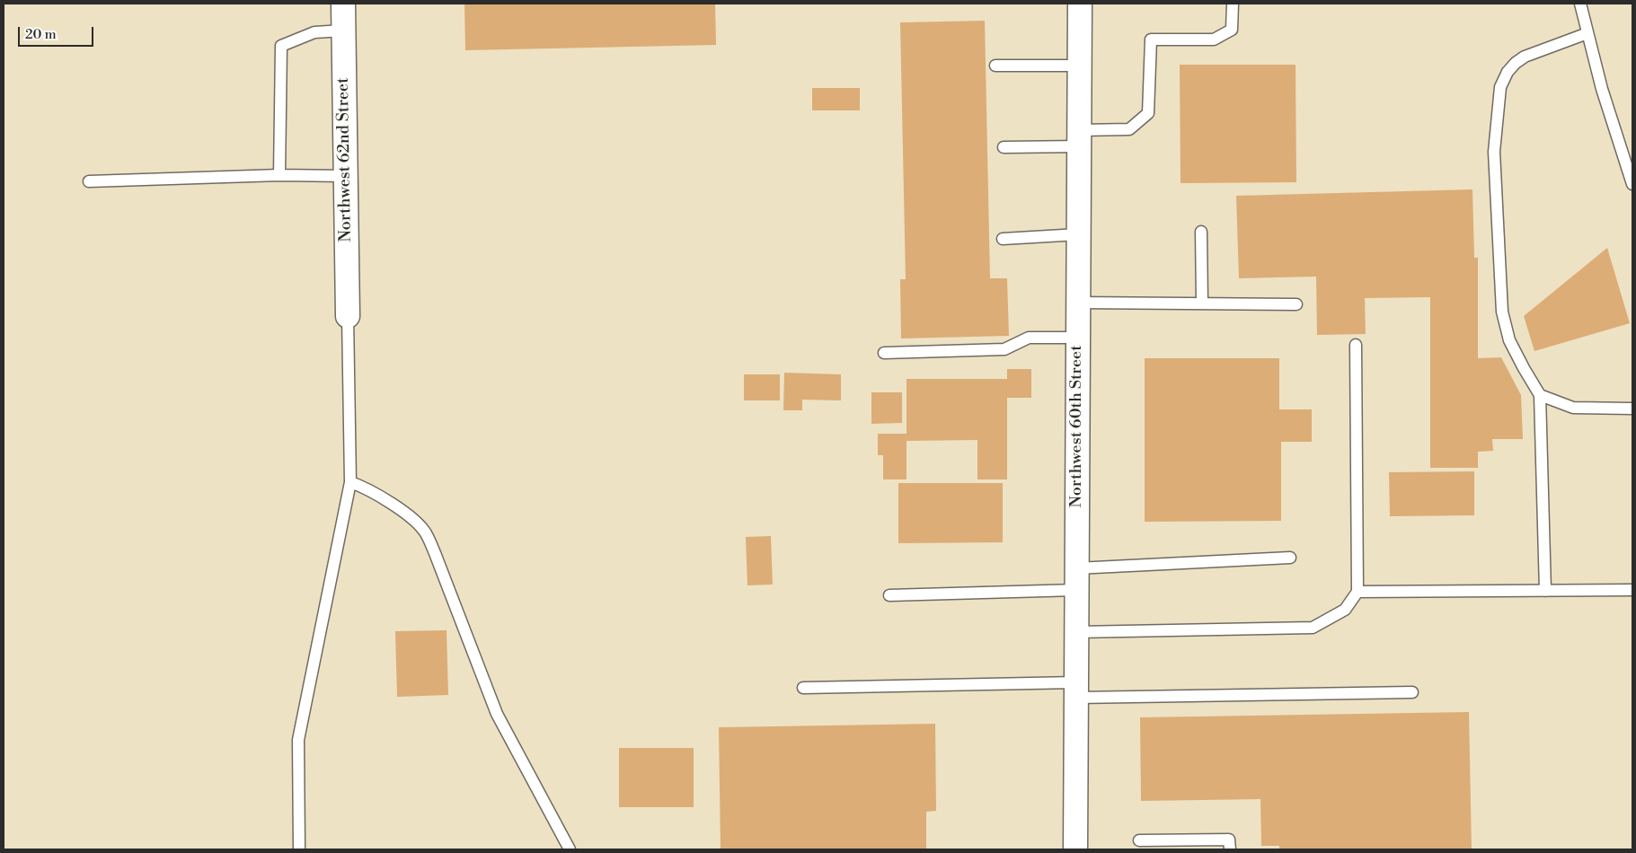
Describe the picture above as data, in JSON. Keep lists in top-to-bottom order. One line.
{"streets":{"street":["Northwest 62nd Street","Northwest 60th Street"]},"scale_bar":"20 m"}
